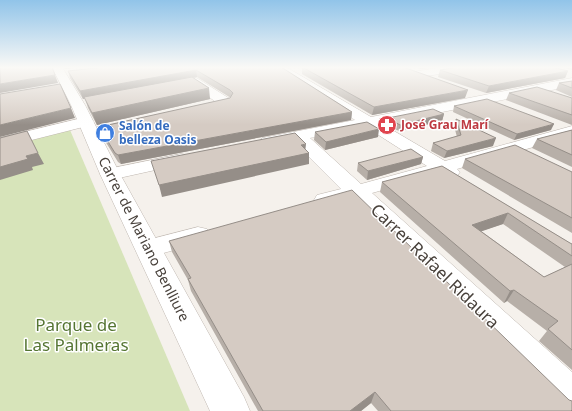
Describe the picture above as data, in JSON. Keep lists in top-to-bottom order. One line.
{"streets":{"street":["Carrer de Mariano Benlliure","Carrer Rafael Ridaura"]},"parks":["Parque de Las Palmeras"],"places":{"pharmacy":["José Grau Marí"],"shop":["Salón de belleza Oasis"]}}
